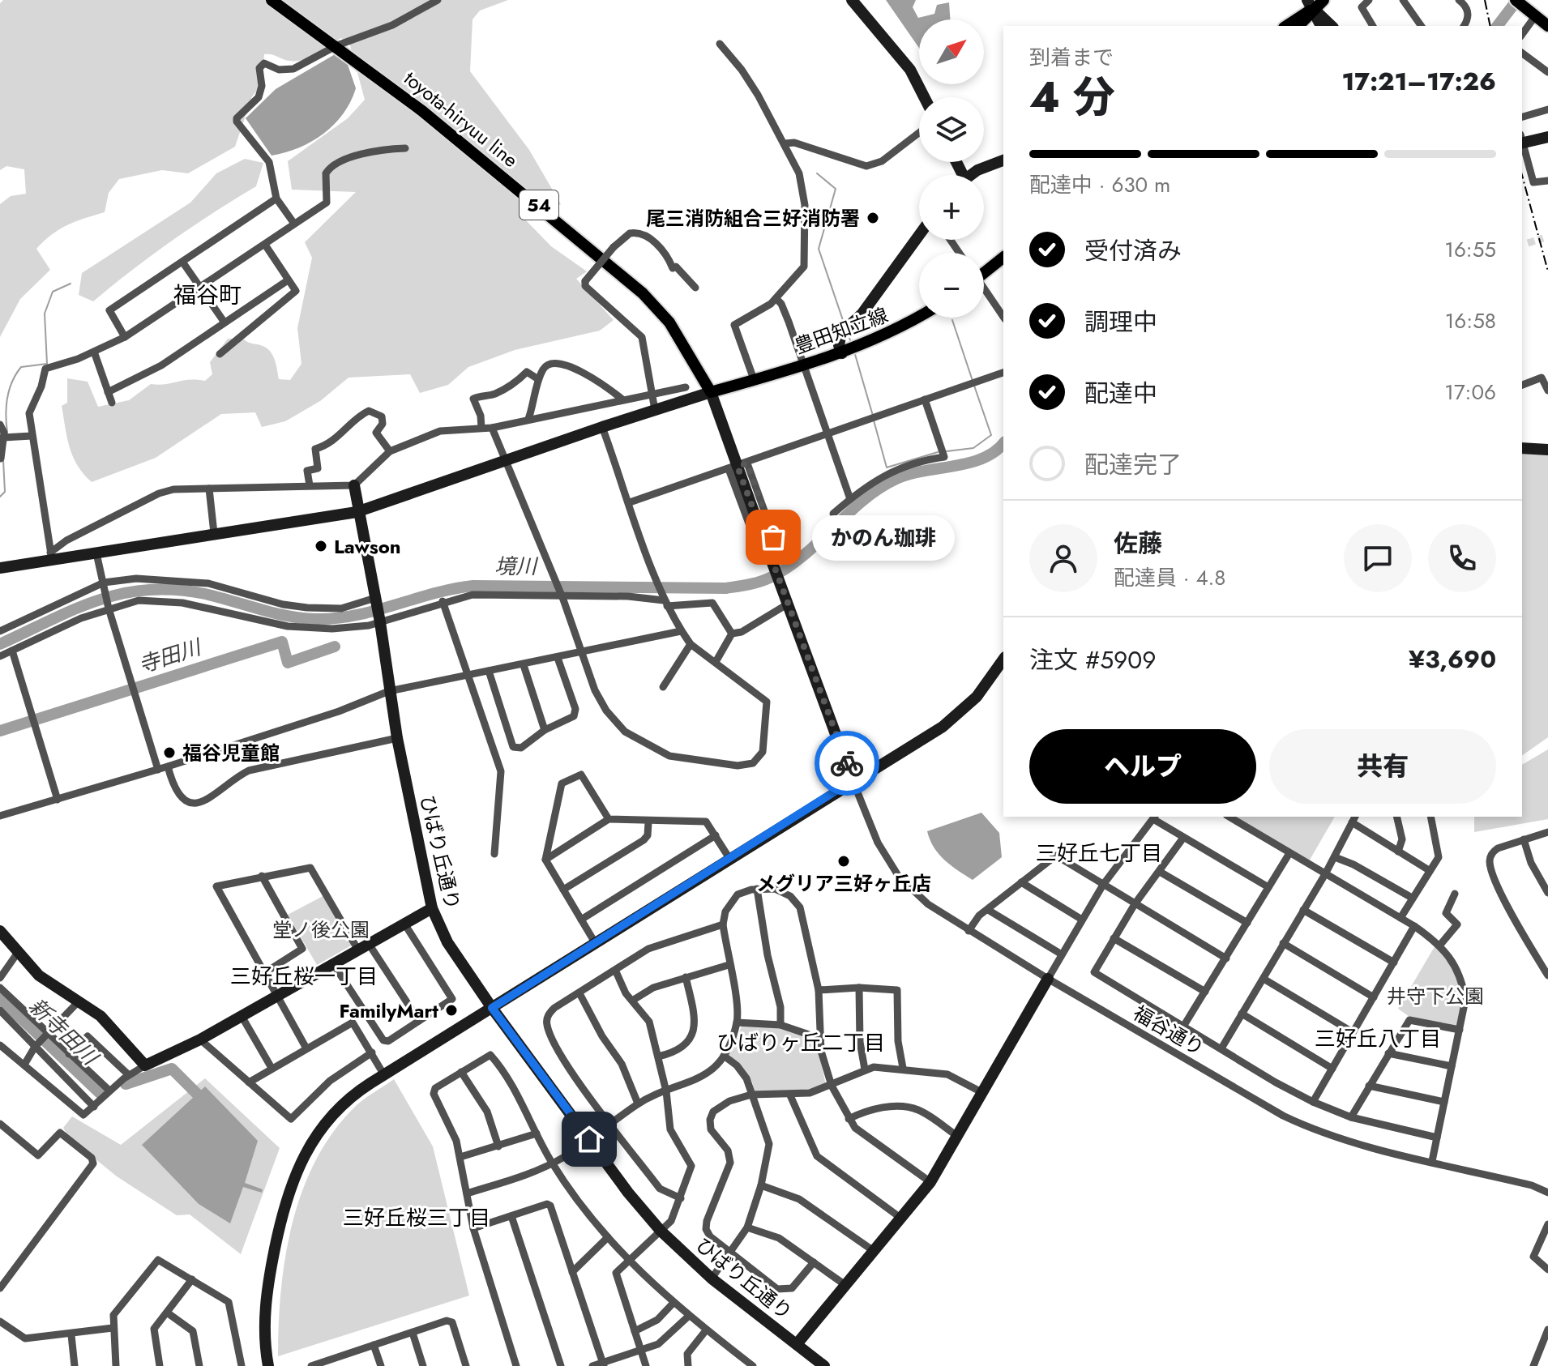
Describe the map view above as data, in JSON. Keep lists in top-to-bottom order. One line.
{"streets":{"main road":["toyota-hiryuu line","54","豊田知立線"],"street":["ひばり丘通り","福谷通り"]},"districts":["福谷町","三好丘七丁目","三好丘桜一丁目","三好丘八丁目","ひばりヶ丘二丁目","三好丘桜三丁目"],"water":["境川","寺田川","新寺田川"],"parks":["堂ノ後公園","井守下公園"],"places":["尾三消防組合三好消防署","かのん珈琲","Lawson","福谷児童館","メグリア三好ヶ丘店","FamilyMart"],"north":"top right","page":{"map_buttons":["+","−"],"heading":["4 分","到着まで","17:21–17:26"],"panel":["佐藤","配達員 · 4.8","注文 #5909","¥3,690"],"bar":"配達中 · 630 m","list":[["受付済み","16:55"],["調理中","16:58"],["配達中","17:06"],"配達完了"],"bubble":"かのん珈琲","buttons":["ヘルプ","共有"]}}
